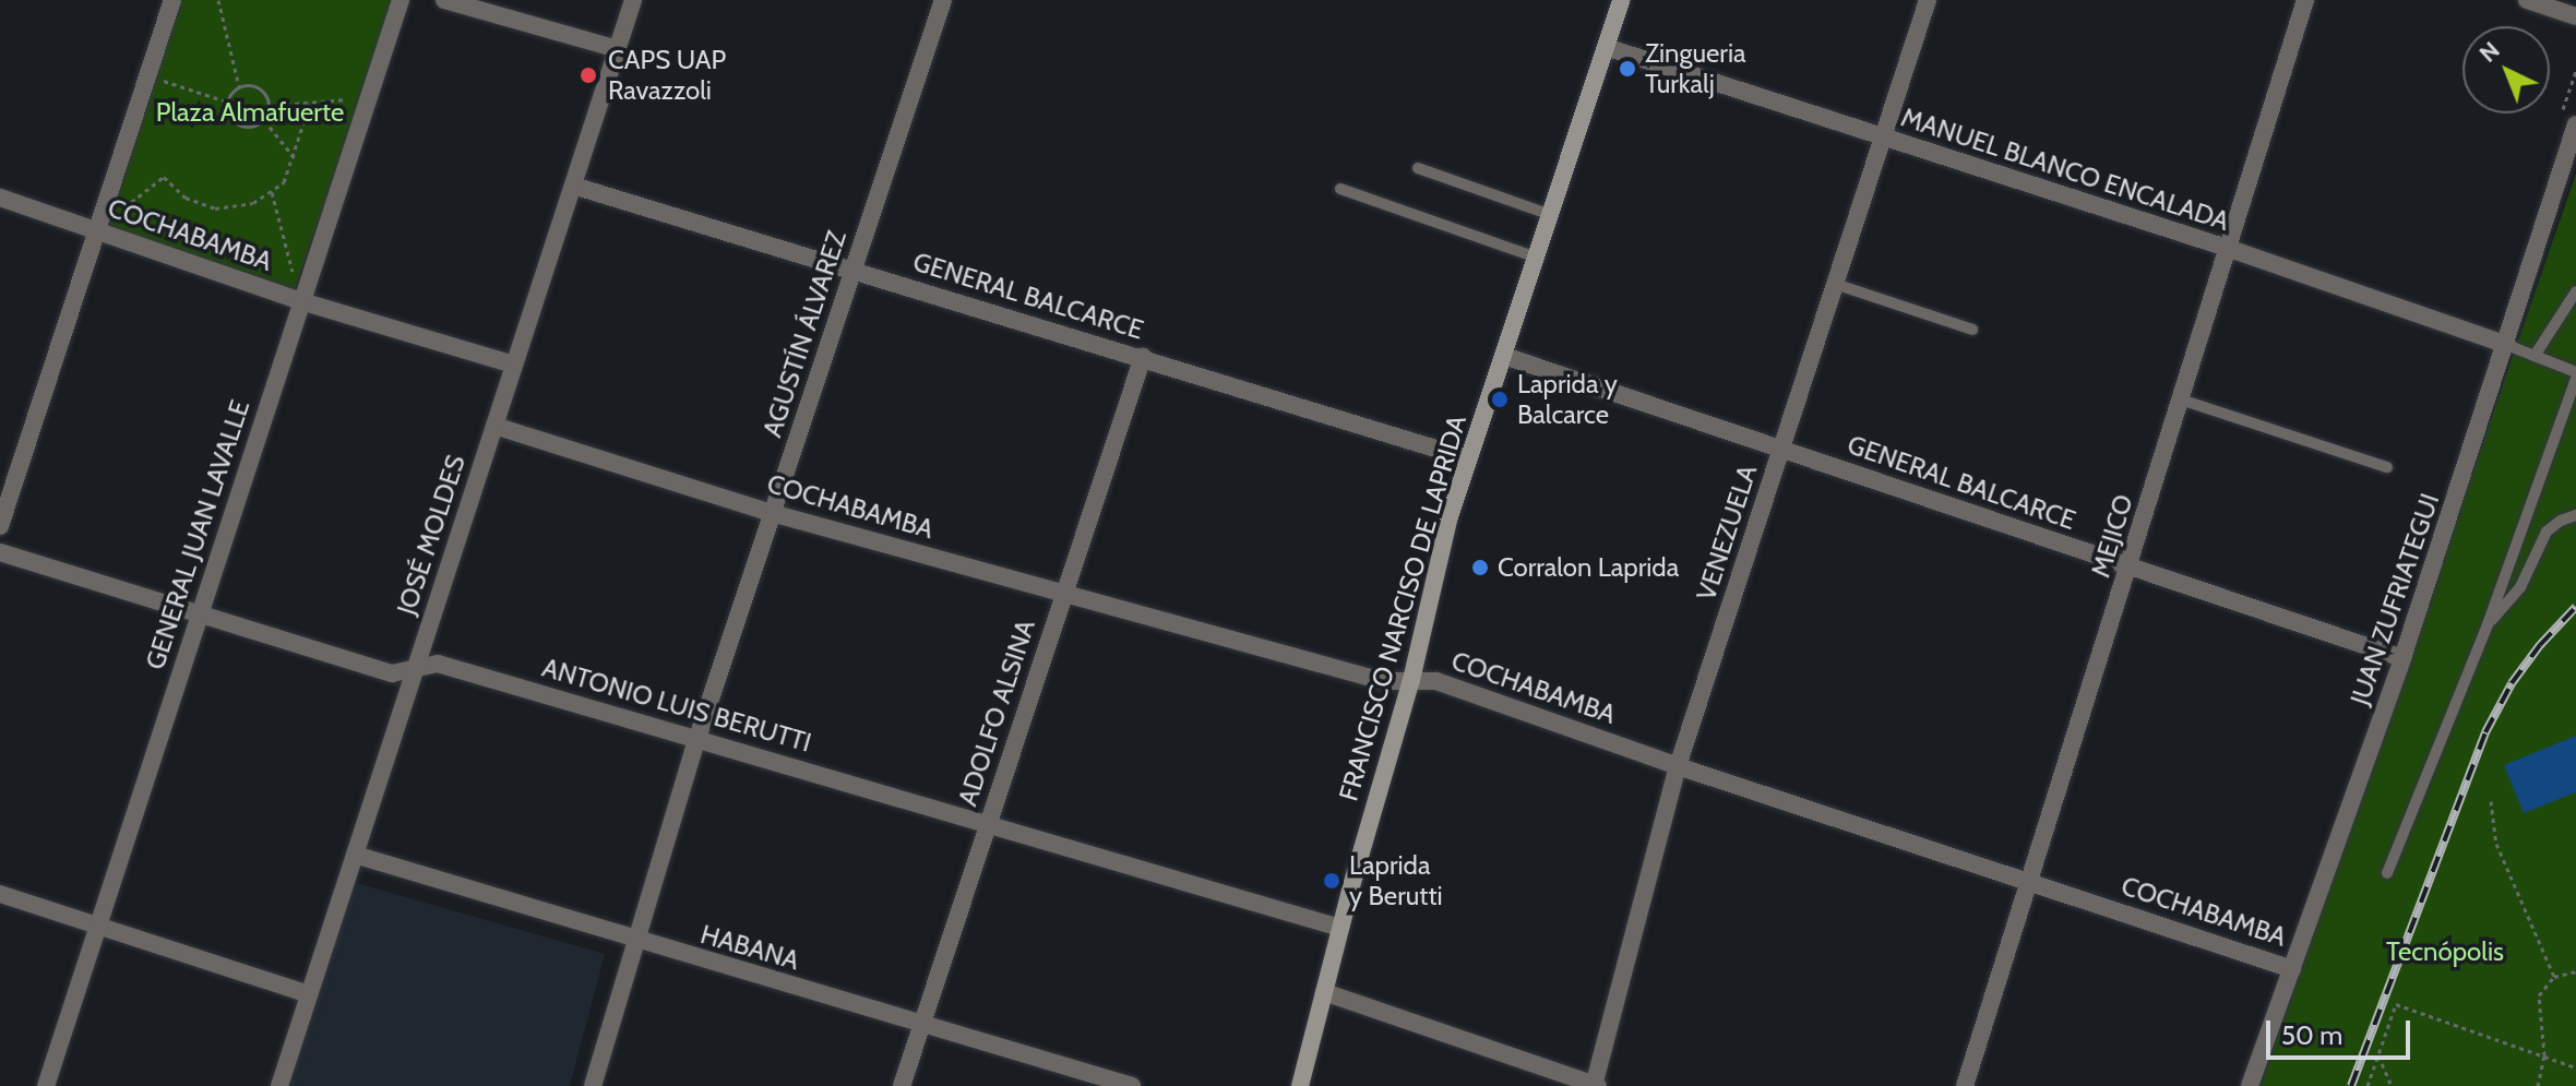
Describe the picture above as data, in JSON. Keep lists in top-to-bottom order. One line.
{"streets":{"main road":["FRANCISCO NARCISO DE LAPRIDA"],"street":["MANUEL BLANCO ENCALADA","COCHABAMBA","GENERAL BALCARCE","AGUSTÍN ÁLVAREZ","VENEZUELA","GENERAL JUAN LAVALLE","JOSÉ MOLDES","MEJICO","JUAN ZUFRIATEGUI","ANTONIO LUIS BERUTTI","ADOLFO ALSINA","HABANA"]},"crossings":[["MANUEL BLANCO ENCALADA","VENEZUELA"],["MANUEL BLANCO ENCALADA","MEJICO"],["MANUEL BLANCO ENCALADA","JUAN ZUFRIATEGUI"],["MANUEL BLANCO ENCALADA","FRANCISCO NARCISO DE LAPRIDA"],["COCHABAMBA","AGUSTÍN ÁLVAREZ"],["COCHABAMBA","VENEZUELA"],["COCHABAMBA","GENERAL JUAN LAVALLE"],["COCHABAMBA","JOSÉ MOLDES"],["COCHABAMBA","MEJICO"],["COCHABAMBA","JUAN ZUFRIATEGUI"],["COCHABAMBA","FRANCISCO NARCISO DE LAPRIDA"],["COCHABAMBA","ADOLFO ALSINA"],["GENERAL BALCARCE","AGUSTÍN ÁLVAREZ"],["GENERAL BALCARCE","VENEZUELA"],["GENERAL BALCARCE","JOSÉ MOLDES"],["GENERAL BALCARCE","MEJICO"],["GENERAL BALCARCE","JUAN ZUFRIATEGUI"],["GENERAL BALCARCE","FRANCISCO NARCISO DE LAPRIDA"],["GENERAL BALCARCE","ADOLFO ALSINA"],["AGUSTÍN ÁLVAREZ","ANTONIO LUIS BERUTTI"],["AGUSTÍN ÁLVAREZ","HABANA"],["GENERAL JUAN LAVALLE","ANTONIO LUIS BERUTTI"],["JOSÉ MOLDES","ANTONIO LUIS BERUTTI"],["JOSÉ MOLDES","HABANA"],["FRANCISCO NARCISO DE LAPRIDA","ANTONIO LUIS BERUTTI"],["ANTONIO LUIS BERUTTI","ADOLFO ALSINA"],["ADOLFO ALSINA","HABANA"]],"parks":["Plaza Almafuerte","Tecnópolis"],"places":["Zingueria Turkalj","CAPS UAP Ravazzoli","Laprida y Balcarce","Corralon Laprida","Laprida y Berutti"],"scale_bar":"50 m","north":"top left"}
